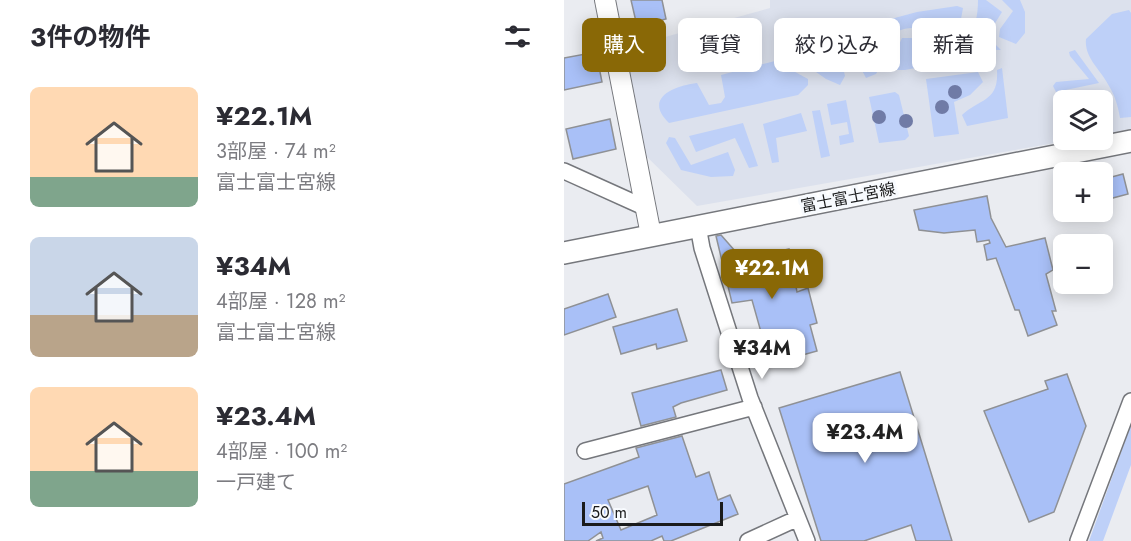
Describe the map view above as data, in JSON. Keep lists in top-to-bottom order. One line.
{"streets":{"main road":["富士富士宮線"]},"scale_bar":"50 m","page":{"heading":"3件の物件","chip":["購入","賃貸","絞り込み","新着"],"list":[{"name":"¥22.1M","note":"3部屋 · 74 m² · 富士富士宮線"},{"name":"¥34M","note":"4部屋 · 128 m² · 富士富士宮線"},{"name":"¥23.4M","note":"4部屋 · 100 m² · 一戸建て"}],"map_buttons":["+","−"],"price":["¥22.1M","¥34M","¥23.4M"],"scale":"50 m"}}
